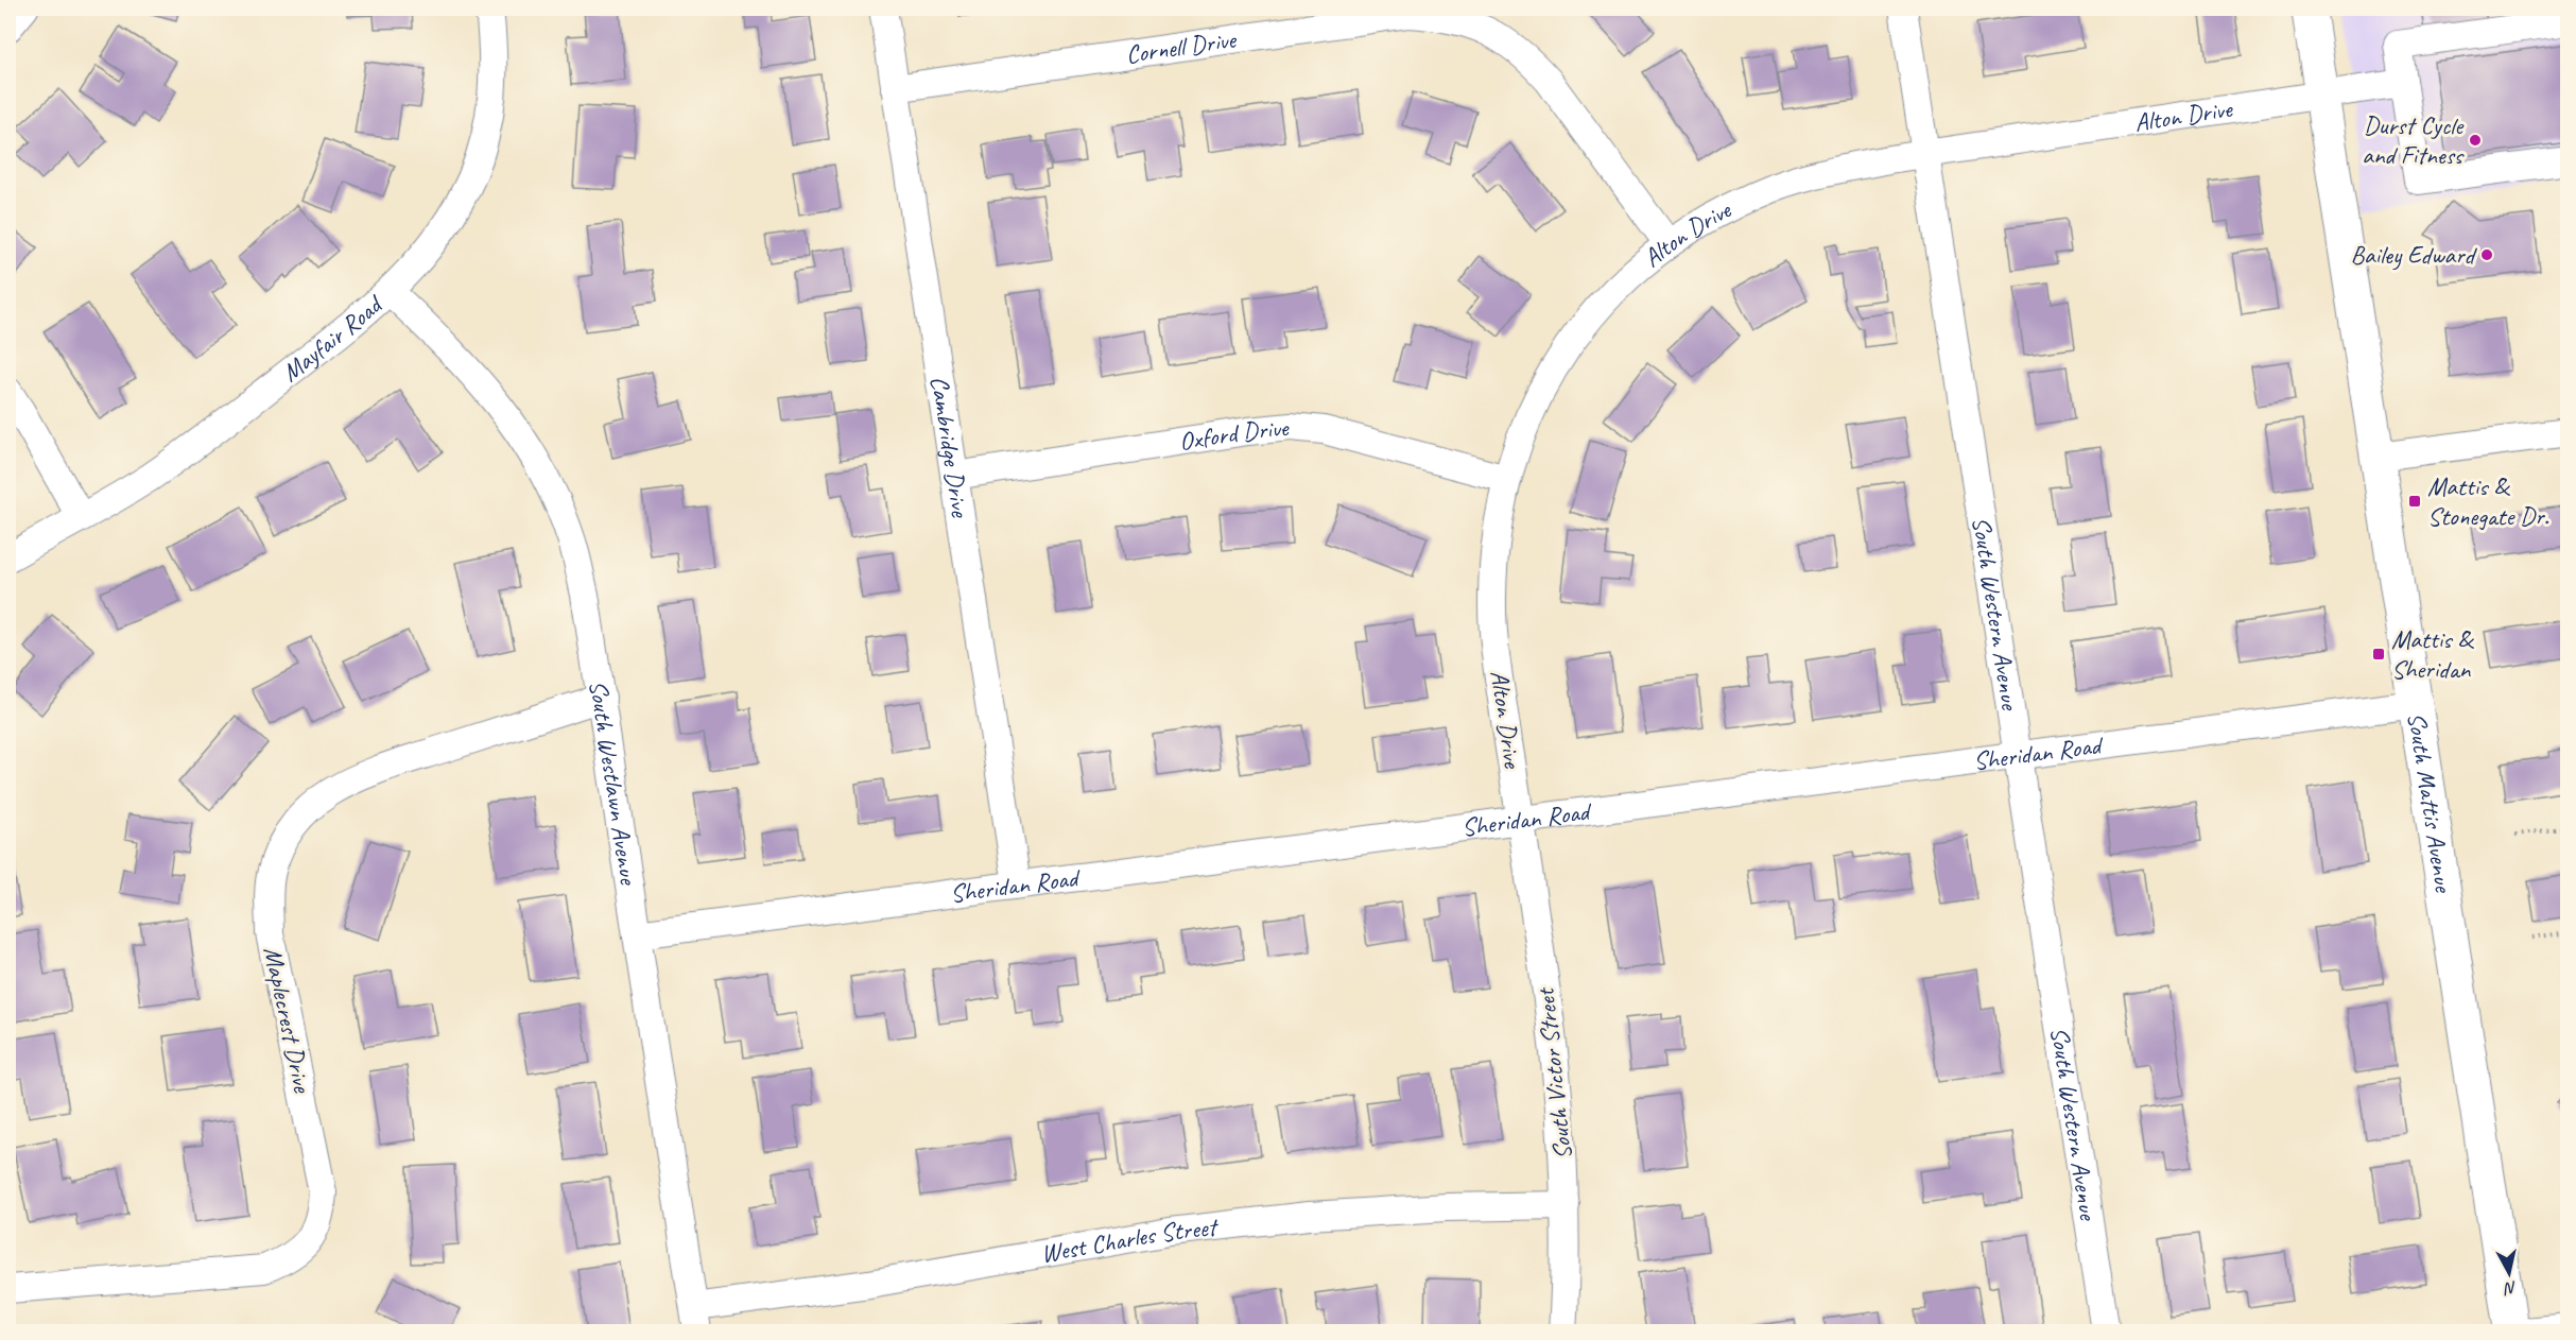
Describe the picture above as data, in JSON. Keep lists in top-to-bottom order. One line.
{"streets":{"main road":["South Mattis Avenue"],"street":["Cornell Drive","Alton Drive","Mayfair Road","Oxford Drive","Cambridge Drive","South Western Avenue","Sheridan Road","South Westlawn Avenue","Maplecrest Drive","South Victor Street","West Charles Street"]},"crossings":[["Cornell Drive","Alton Drive"],["Cornell Drive","Cambridge Drive"],["Alton Drive","Oxford Drive"],["Alton Drive","South Western Avenue"],["Alton Drive","Sheridan Road"],["Alton Drive","South Mattis Avenue"],["Alton Drive","South Victor Street"],["Mayfair Road","South Westlawn Avenue"],["Oxford Drive","Cambridge Drive"],["Cambridge Drive","Sheridan Road"],["South Western Avenue","Sheridan Road"],["Sheridan Road","South Westlawn Avenue"],["Sheridan Road","South Mattis Avenue"],["Sheridan Road","South Victor Street"],["South Westlawn Avenue","Maplecrest Drive"],["South Westlawn Avenue","West Charles Street"],["South Victor Street","West Charles Street"]],"places":{"other":["Durst Cycle and Fitness","Bailey Edward"],"transit":["Mattis & Stonegate Dr.","Mattis & Sheridan"]},"north":"bottom"}
